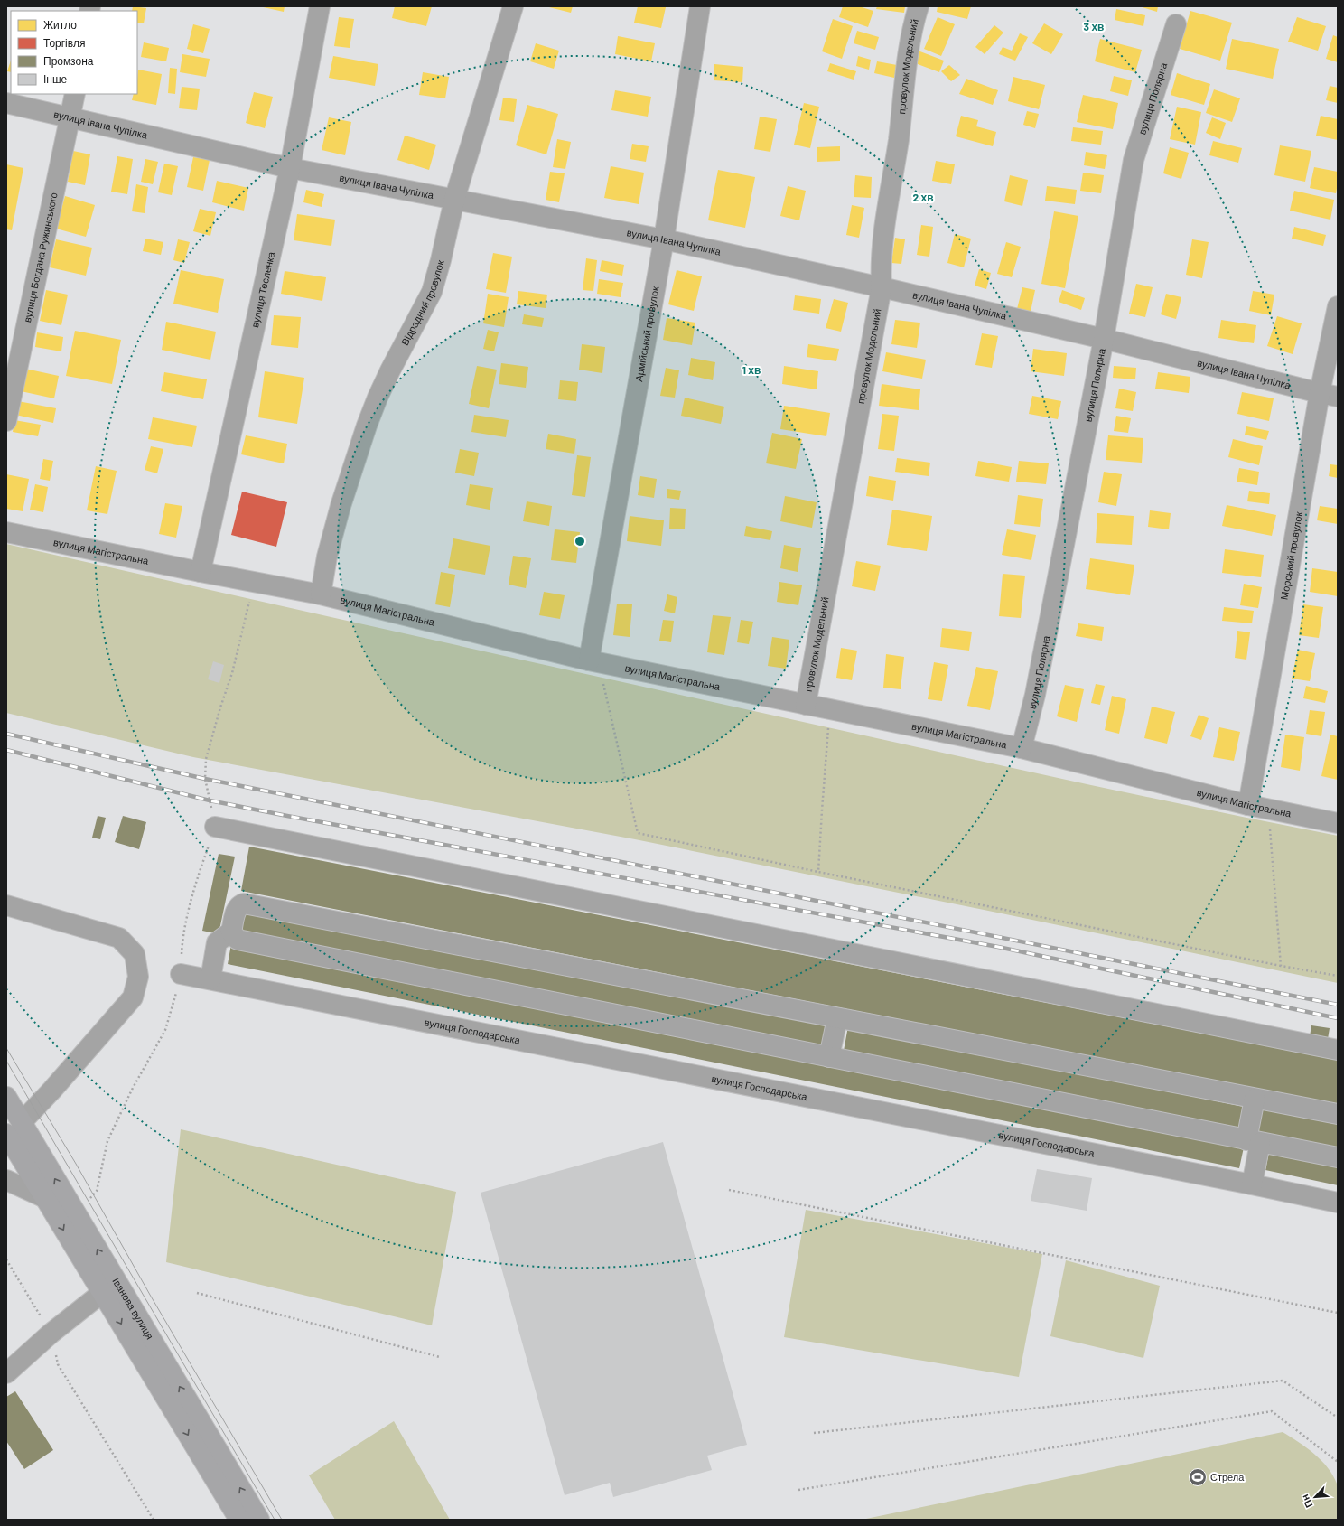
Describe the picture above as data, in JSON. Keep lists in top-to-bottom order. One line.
{"streets":{"main road":["Іванова вулиця"],"street":["провулок Модельний","вулиця Полярна","вулиця Івана Чупілка","вулиця Богдана Ружинського","вулиця Тесленка","Відрадний провулок","Армійський провулок","вулиця Магістральна","Морський провулок","вулиця Господарська"]},"crossings":[["провулок Модельний","вулиця Івана Чупілка"],["провулок Модельний","вулиця Магістральна"],["вулиця Полярна","вулиця Івана Чупілка"],["вулиця Полярна","вулиця Магістральна"],["вулиця Івана Чупілка","вулиця Богдана Ружинського"],["вулиця Івана Чупілка","вулиця Тесленка"],["вулиця Івана Чупілка","Відрадний провулок"],["вулиця Івана Чупілка","Армійський провулок"],["вулиця Івана Чупілка","Морський провулок"],["вулиця Тесленка","вулиця Магістральна"],["Відрадний провулок","вулиця Магістральна"],["Армійський провулок","вулиця Магістральна"],["вулиця Магістральна","Морський провулок"]],"places":{"sports":["Стрела"]},"legend":["Житло","Торгівля","Промзона","Інше"],"north":"bottom left","rings":["3 хв","2 хв","1 хв"]}
